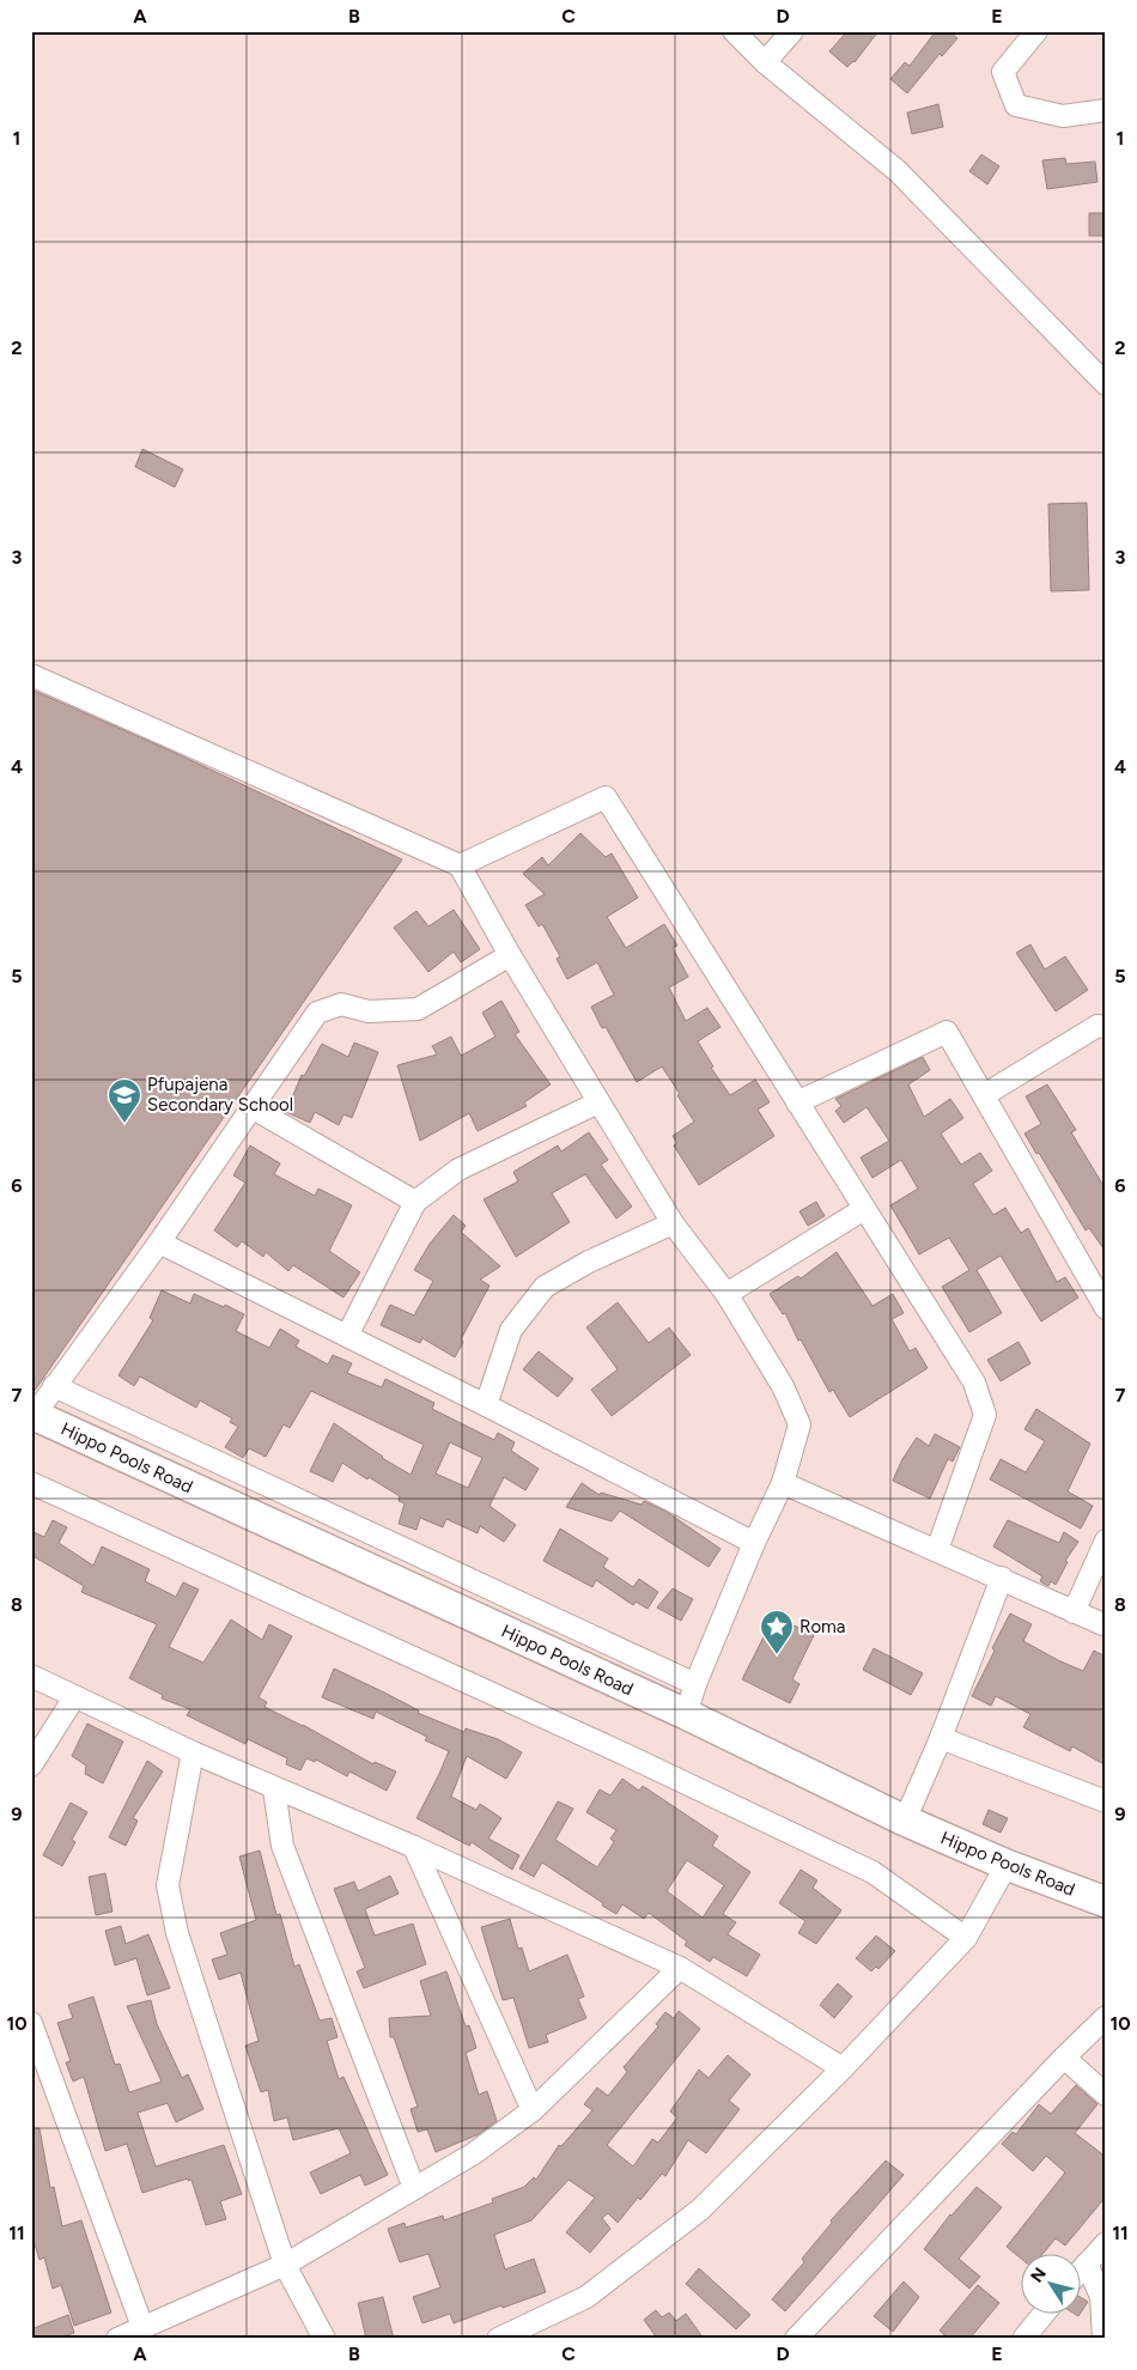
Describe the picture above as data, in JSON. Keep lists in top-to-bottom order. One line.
{"streets":{"street":["Hippo Pools Road"]},"places":{"school or university":["Pfupajena Secondary School"],"place":["Roma"]},"north":"top left","grid":{"columns":["A","B","C","D","E"],"rows":["1","2","3","4","5","6","7","8","9","10","11"]}}
